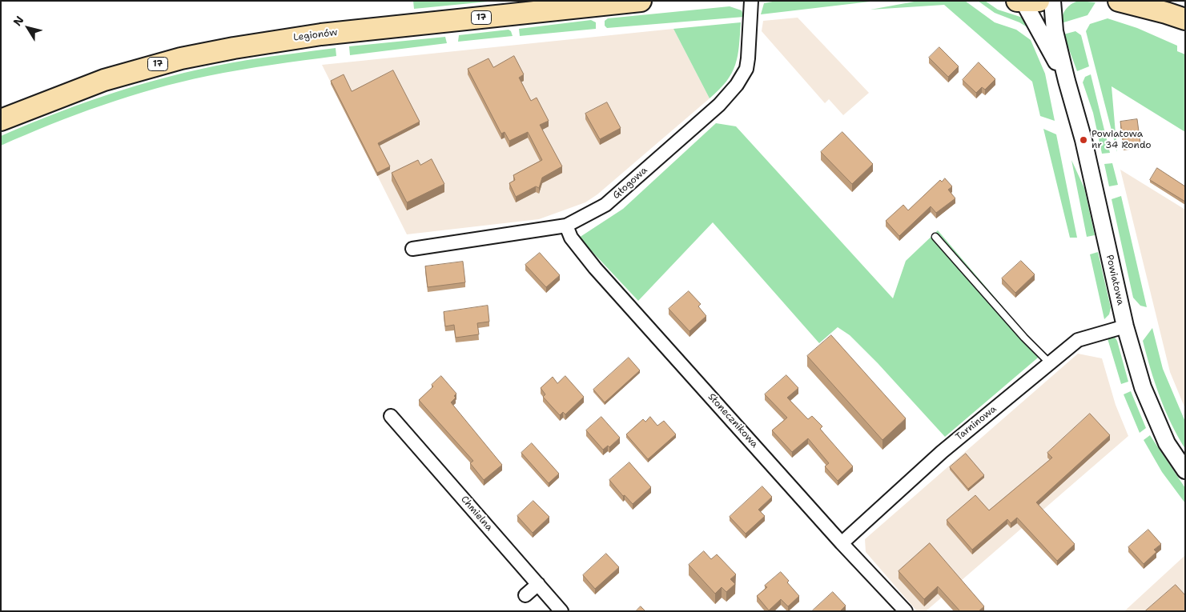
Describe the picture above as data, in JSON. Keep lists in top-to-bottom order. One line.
{"streets":{"highway":["17","Legionów"],"street":["Głogowa","Powiatowa","Słonecznikowa","Tarninowa","Chmielna"]},"crossings":[["Głogowa","Słonecznikowa"],["Powiatowa","Tarninowa"],["Słonecznikowa","Tarninowa"]],"places":["Powiatowa nr 34 Rondo"],"north":"top left"}
